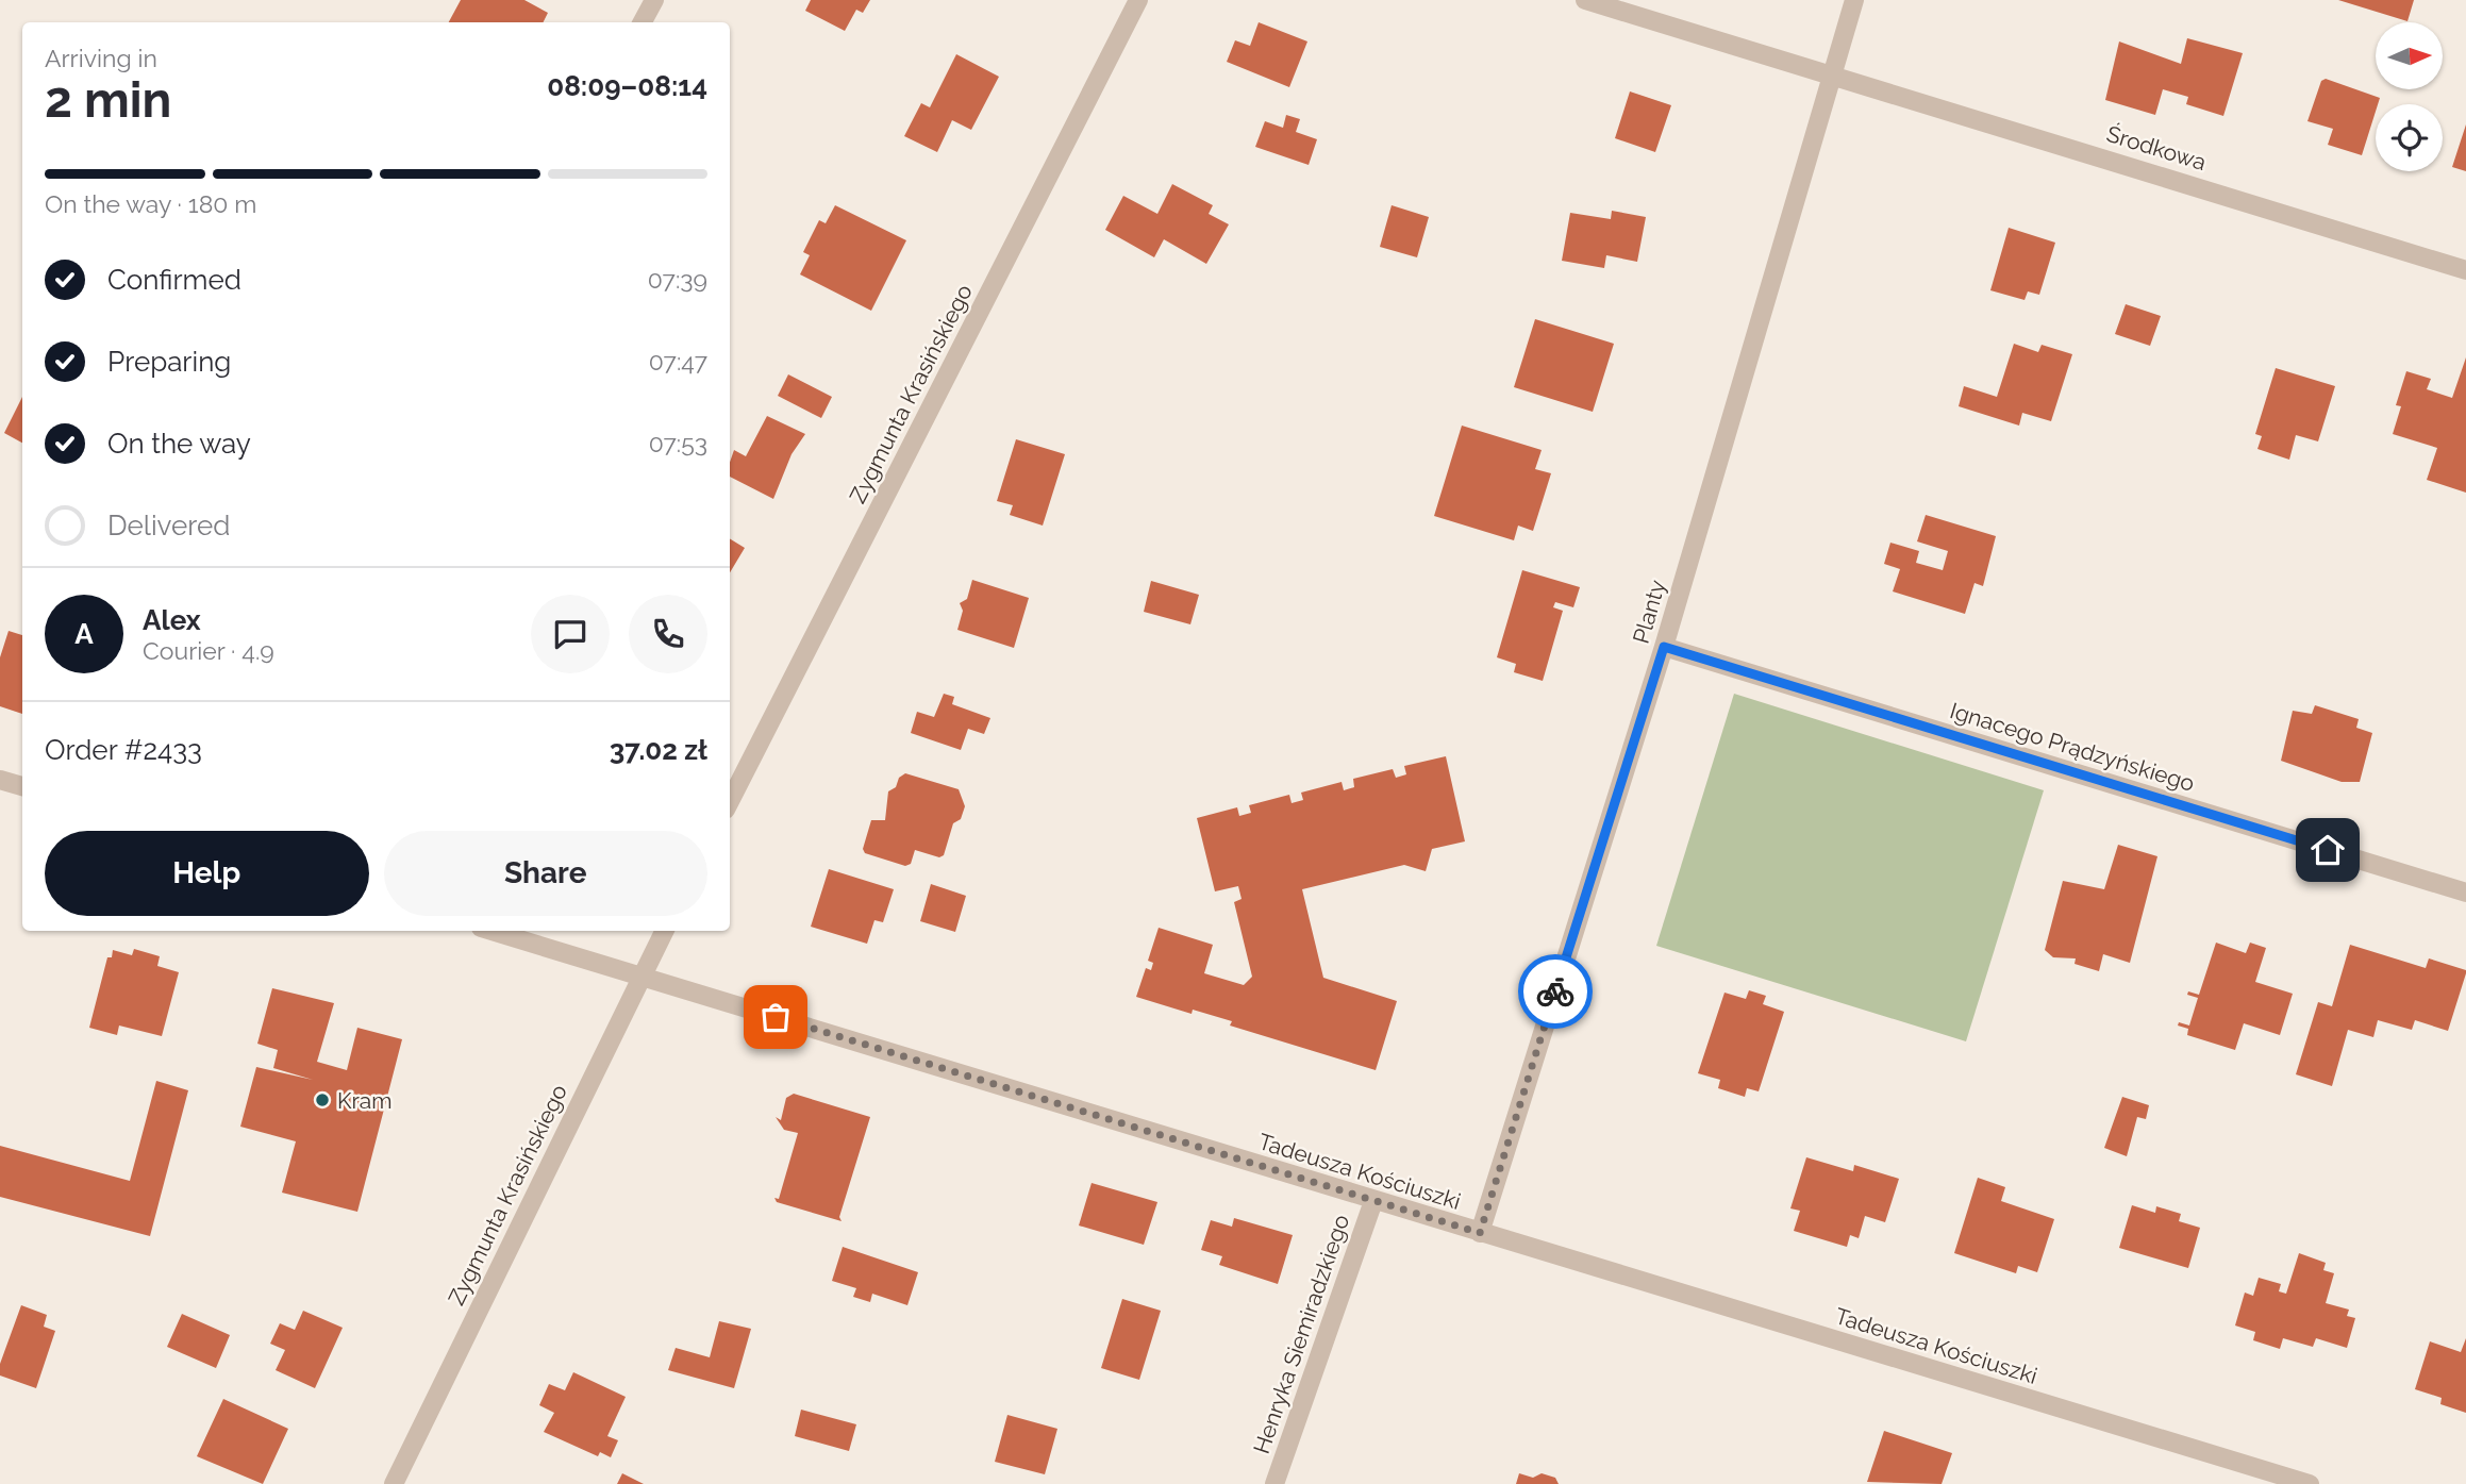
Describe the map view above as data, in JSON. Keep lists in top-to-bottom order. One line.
{"streets":{"street":["Środkowa","Zygmunta Krasińskiego","Planty","Ignacego Prądzyńskiego","Tadeusza Kościuszki","Henryka Siemiradzkiego"]},"crossings":[["Środkowa","Planty"],["Zygmunta Krasińskiego","Tadeusza Kościuszki"],["Planty","Ignacego Prądzyńskiego"],["Planty","Tadeusza Kościuszki"],["Tadeusza Kościuszki","Henryka Siemiradzkiego"]],"places":["Kram"],"north":"right","page":{"heading":["2 min","Arriving in","08:09–08:14"],"panel":["Alex","Courier · 4.9","Order #2433","37.02 zł"],"bar":"On the way · 180 m","list":[["Confirmed","07:39"],["Preparing","07:47"],["On the way","07:53"],"Delivered"],"round":"A","buttons":["Help","Share"]}}
